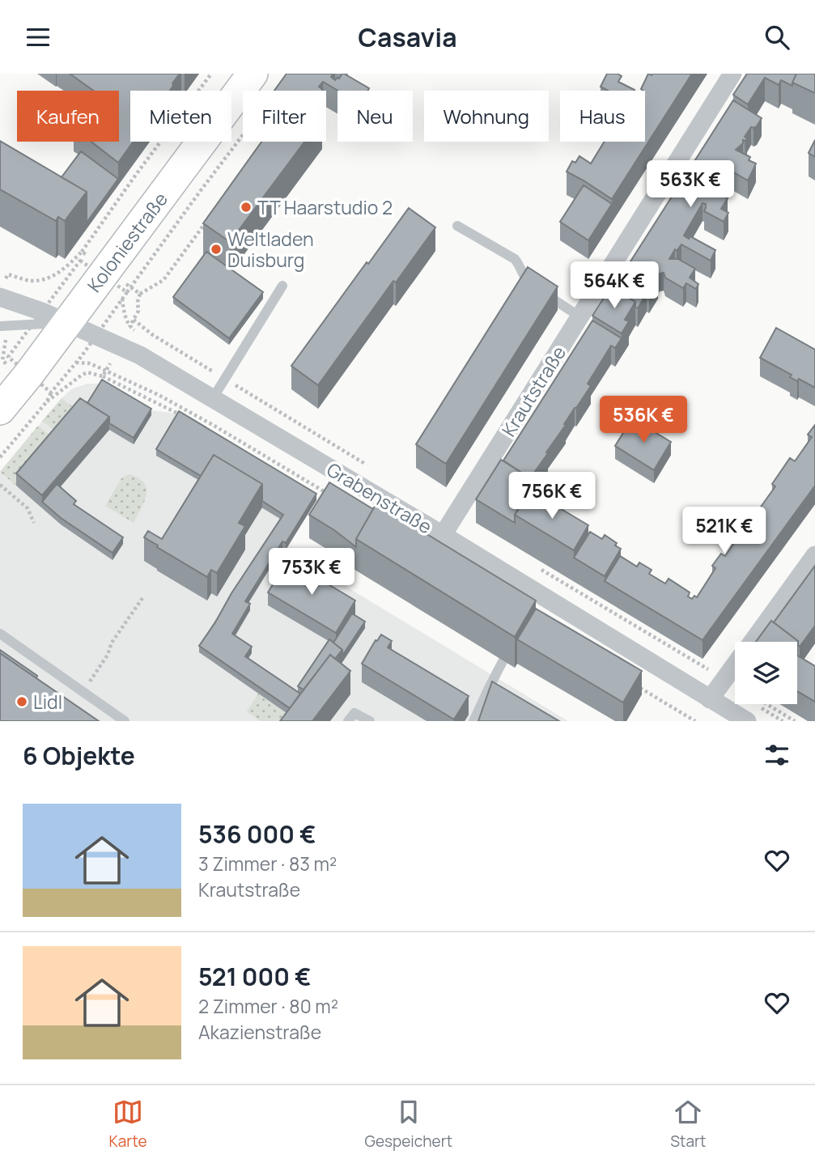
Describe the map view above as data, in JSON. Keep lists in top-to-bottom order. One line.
{"streets":{"main road":["Koloniestraße"],"street":["Krautstraße","Grabenstraße"]},"crossings":[["Koloniestraße","Grabenstraße"],["Krautstraße","Grabenstraße"]],"places":["TT Haarstudio 2","Weltladen Duisburg","Lidl"],"page":{"header":"Casavia","chip":["Kaufen","Mieten","Filter","Neu","Wohnung","Haus"],"price":["563K €","564K €","536K €","756K €","521K €","753K €"],"heading":"6 Objekte","list":[{"name":"536 000 €","note":"3 Zimmer · 83 m² · Krautstraße"},{"name":"521 000 €","note":"2 Zimmer · 80 m² · Akazienstraße"}],"tabs":["Karte","Gespeichert","Start"]}}
